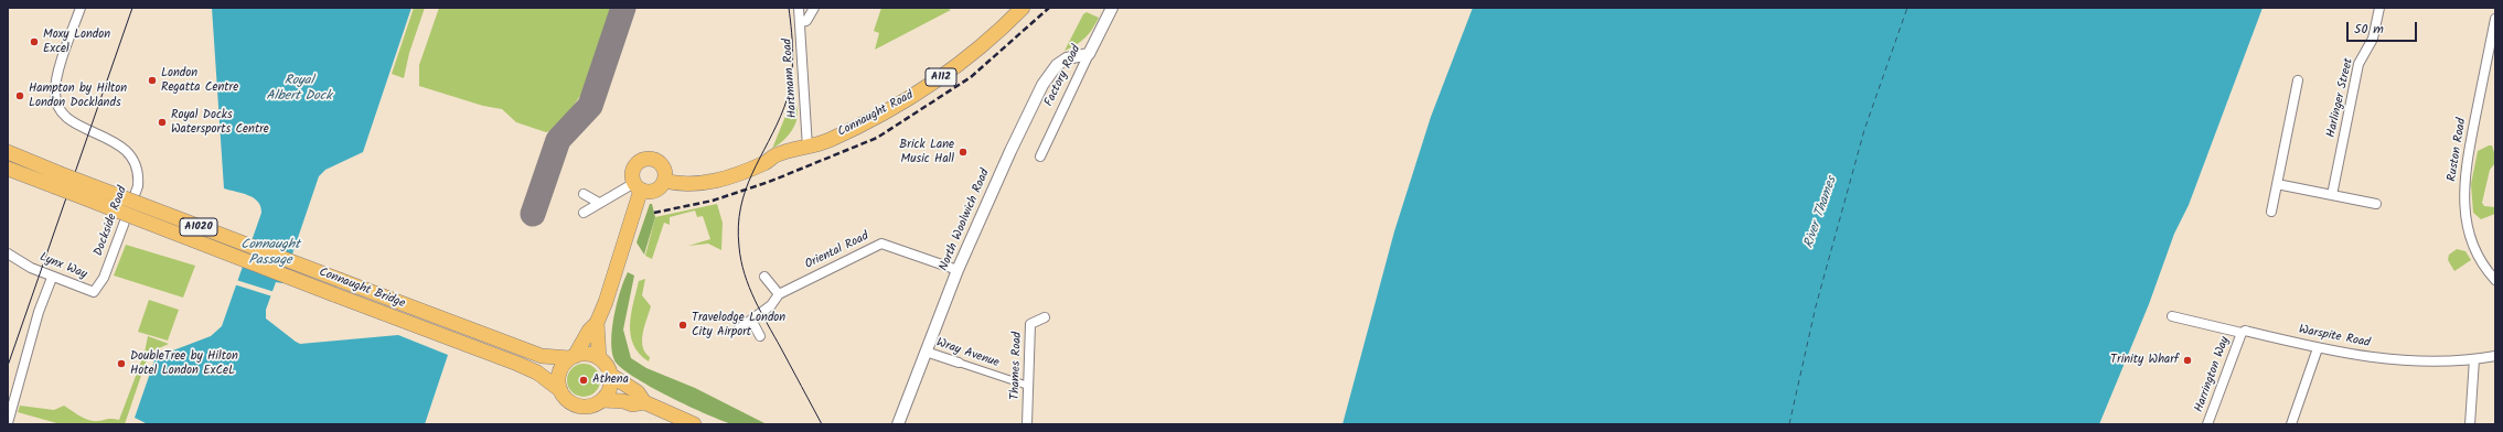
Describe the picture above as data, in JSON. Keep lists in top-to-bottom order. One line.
{"streets":{"main road":["A112","Connaught Road","A1020","Connaught Bridge"],"street":["Factory Road","Hartmann Road","Harlinger Street","Ruston Road","North Woolwich Road","Dockside Road","Oriental Road","Lynx Way","Warspite Road","Wray Avenue","Thames Road","Harrington Way"]},"crossings":[["Factory Road","North Woolwich Road"],["Hartmann Road","Connaught Road"],["North Woolwich Road","Oriental Road"],["North Woolwich Road","Wray Avenue"],["Dockside Road","Lynx Way"],["A1020","Connaught Bridge"],["Warspite Road","Harrington Way"],["Wray Avenue","Thames Road"]],"water":["Royal Albert Dock","River Thames","Connaught Passage"],"places":["Moxy London Excel","London Regatta Centre","Hampton by Hilton London Docklands","Royal Docks Watersports Centre","Brick Lane Music Hall","Travelodge London City Airport","Trinity Wharf","DoubleTree by Hilton Hotel London ExCeL","Athena"],"scale_bar":"50 m"}
